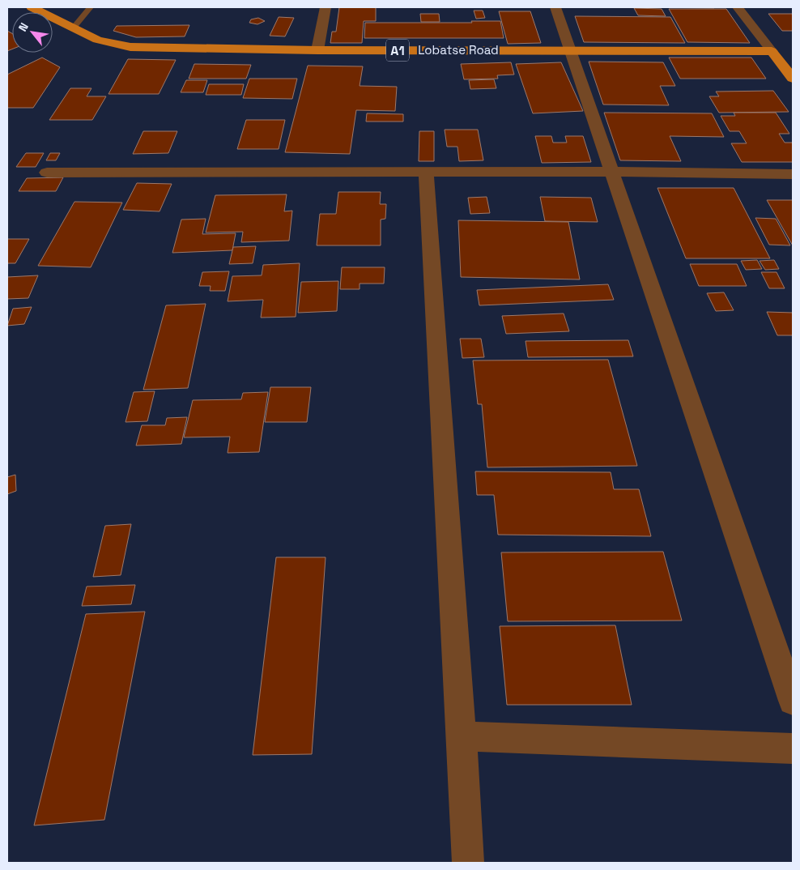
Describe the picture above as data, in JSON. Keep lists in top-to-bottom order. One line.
{"streets":{"highway":["A1","Lobatse Road"]},"north":"top left"}
